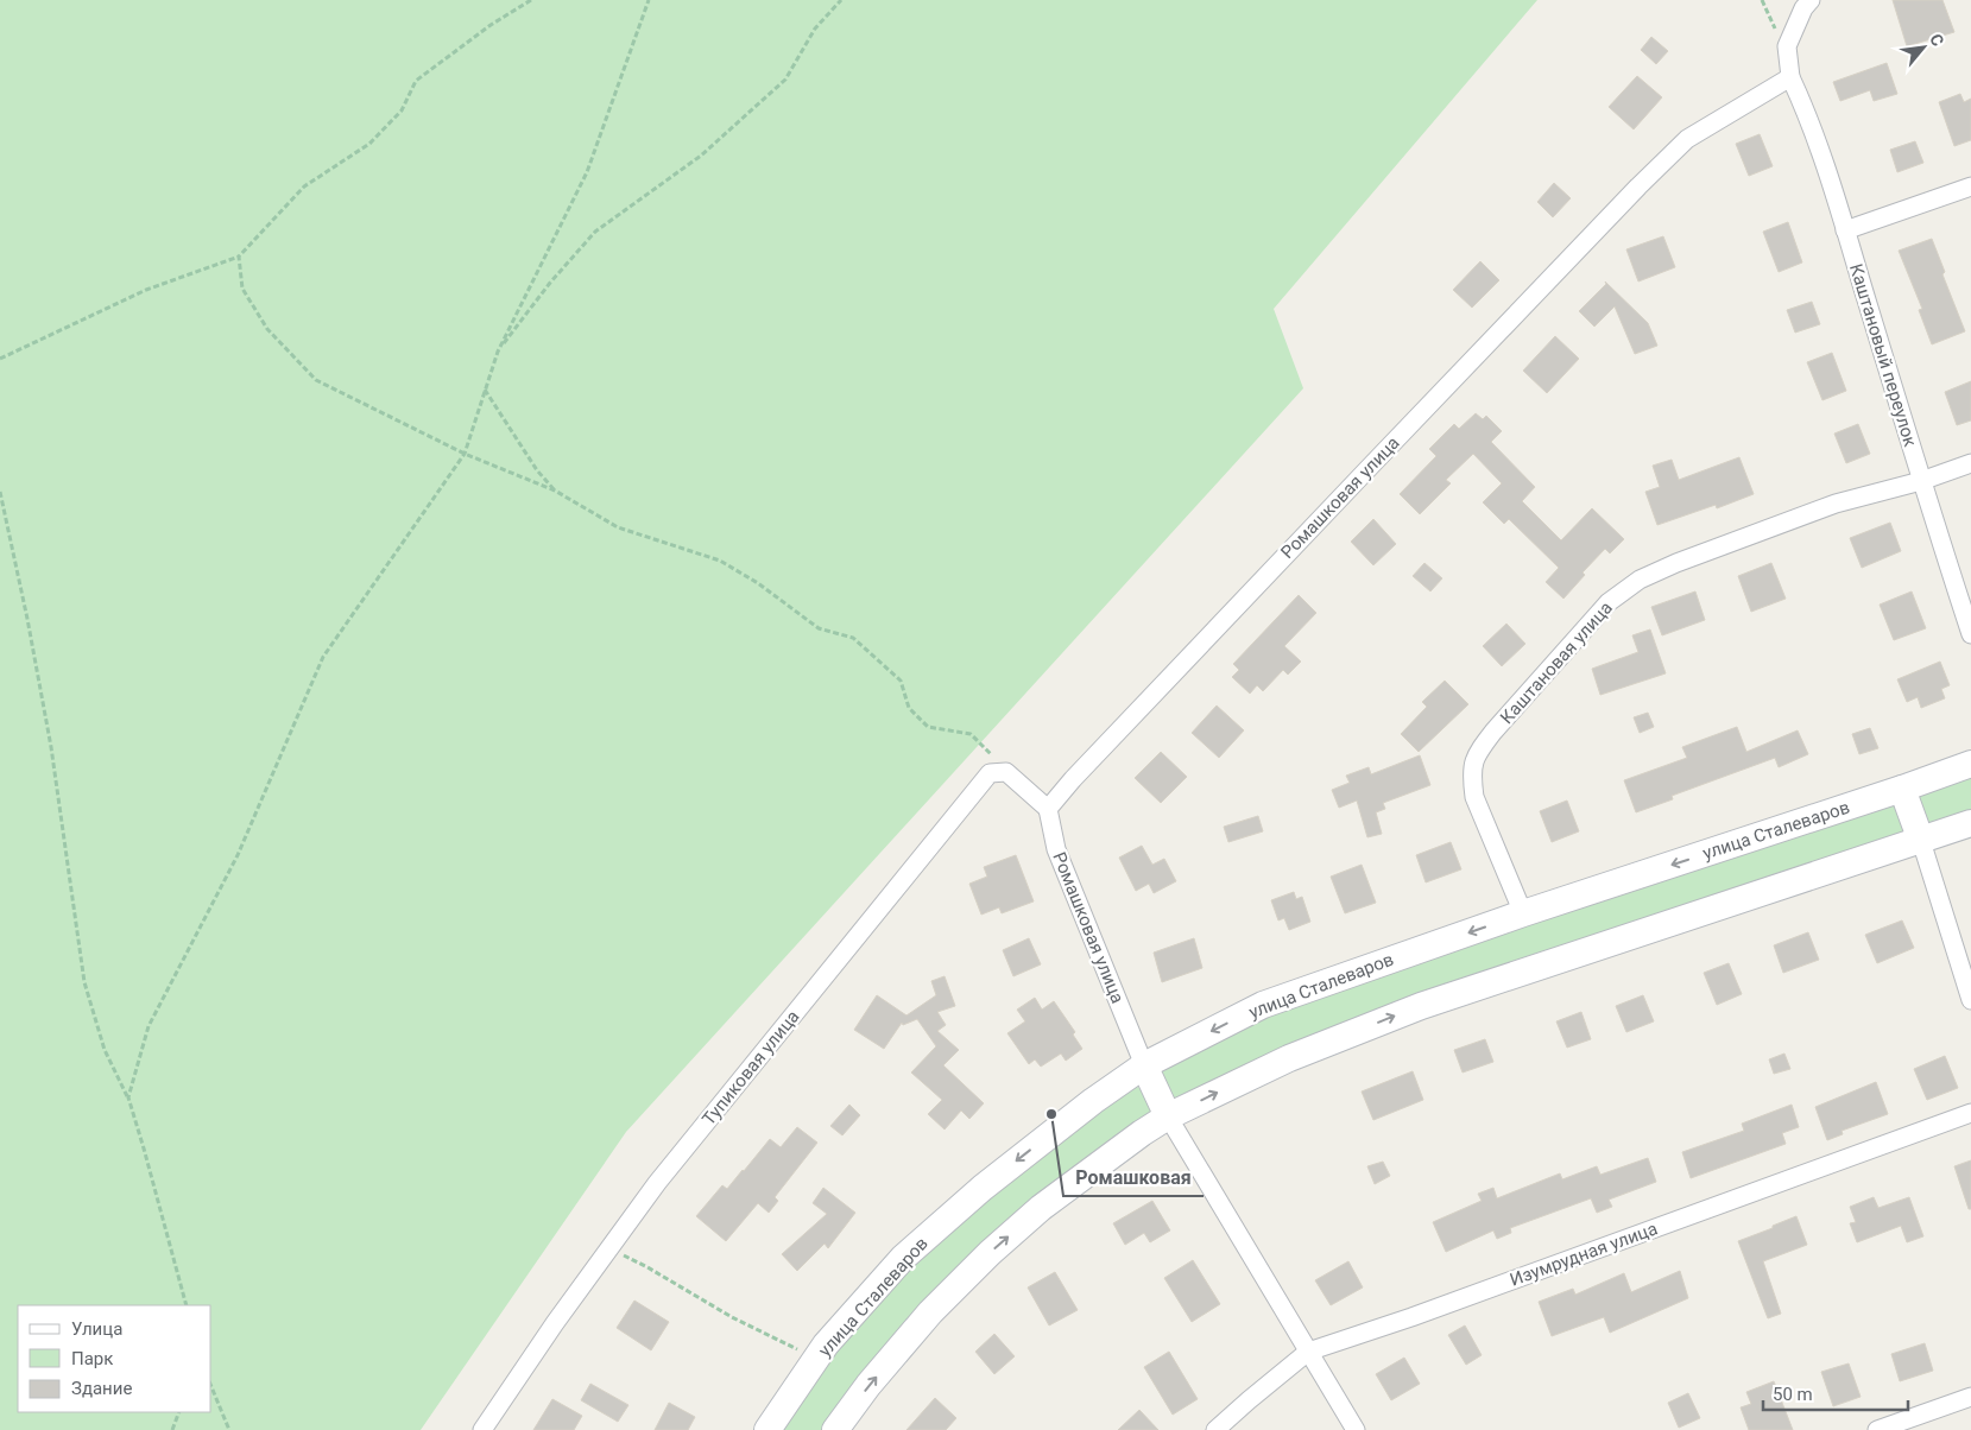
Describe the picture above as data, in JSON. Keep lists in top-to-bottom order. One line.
{"streets":{"main road":["улица Сталеваров"],"street":["Каштановый переулок","Ромашковая улица","Каштановая улица","Тупиковая улица","Изумрудная улица"]},"crossings":[["Каштановый переулок","Ромашковая улица"],["Каштановый переулок","Каштановая улица"],["Ромашковая улица","улица Сталеваров"],["Каштановая улица","улица Сталеваров"]],"places":["Ромашковая"],"legend":["Улица","Парк","Здание"],"scale_bar":"50 m","north":"top right"}
